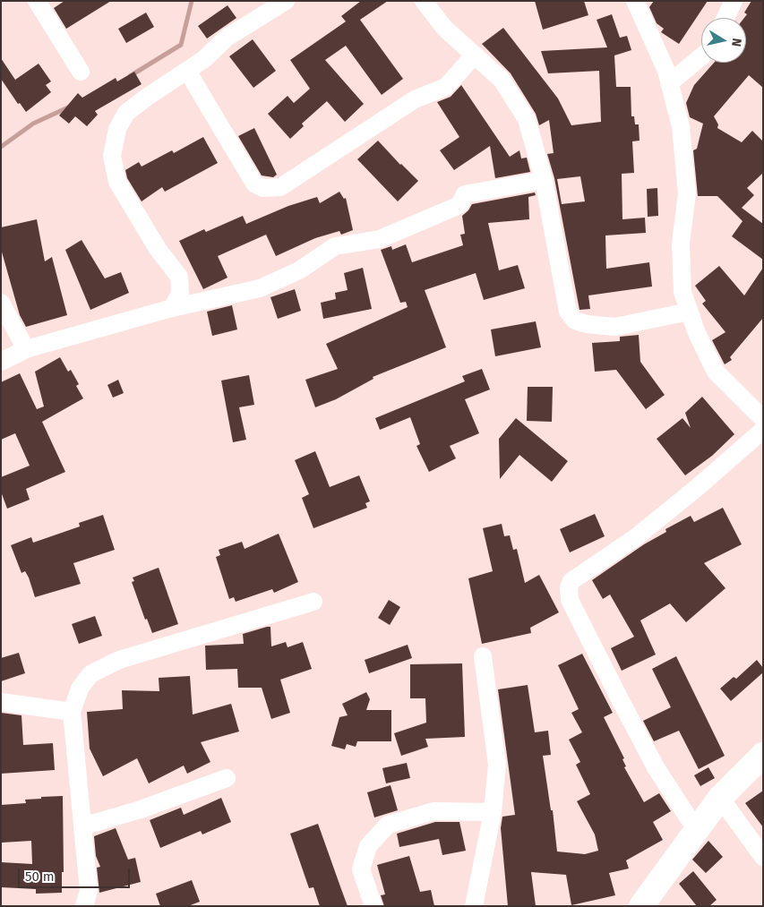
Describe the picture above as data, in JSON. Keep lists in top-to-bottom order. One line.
{"scale_bar":"50 m","north":"right"}
